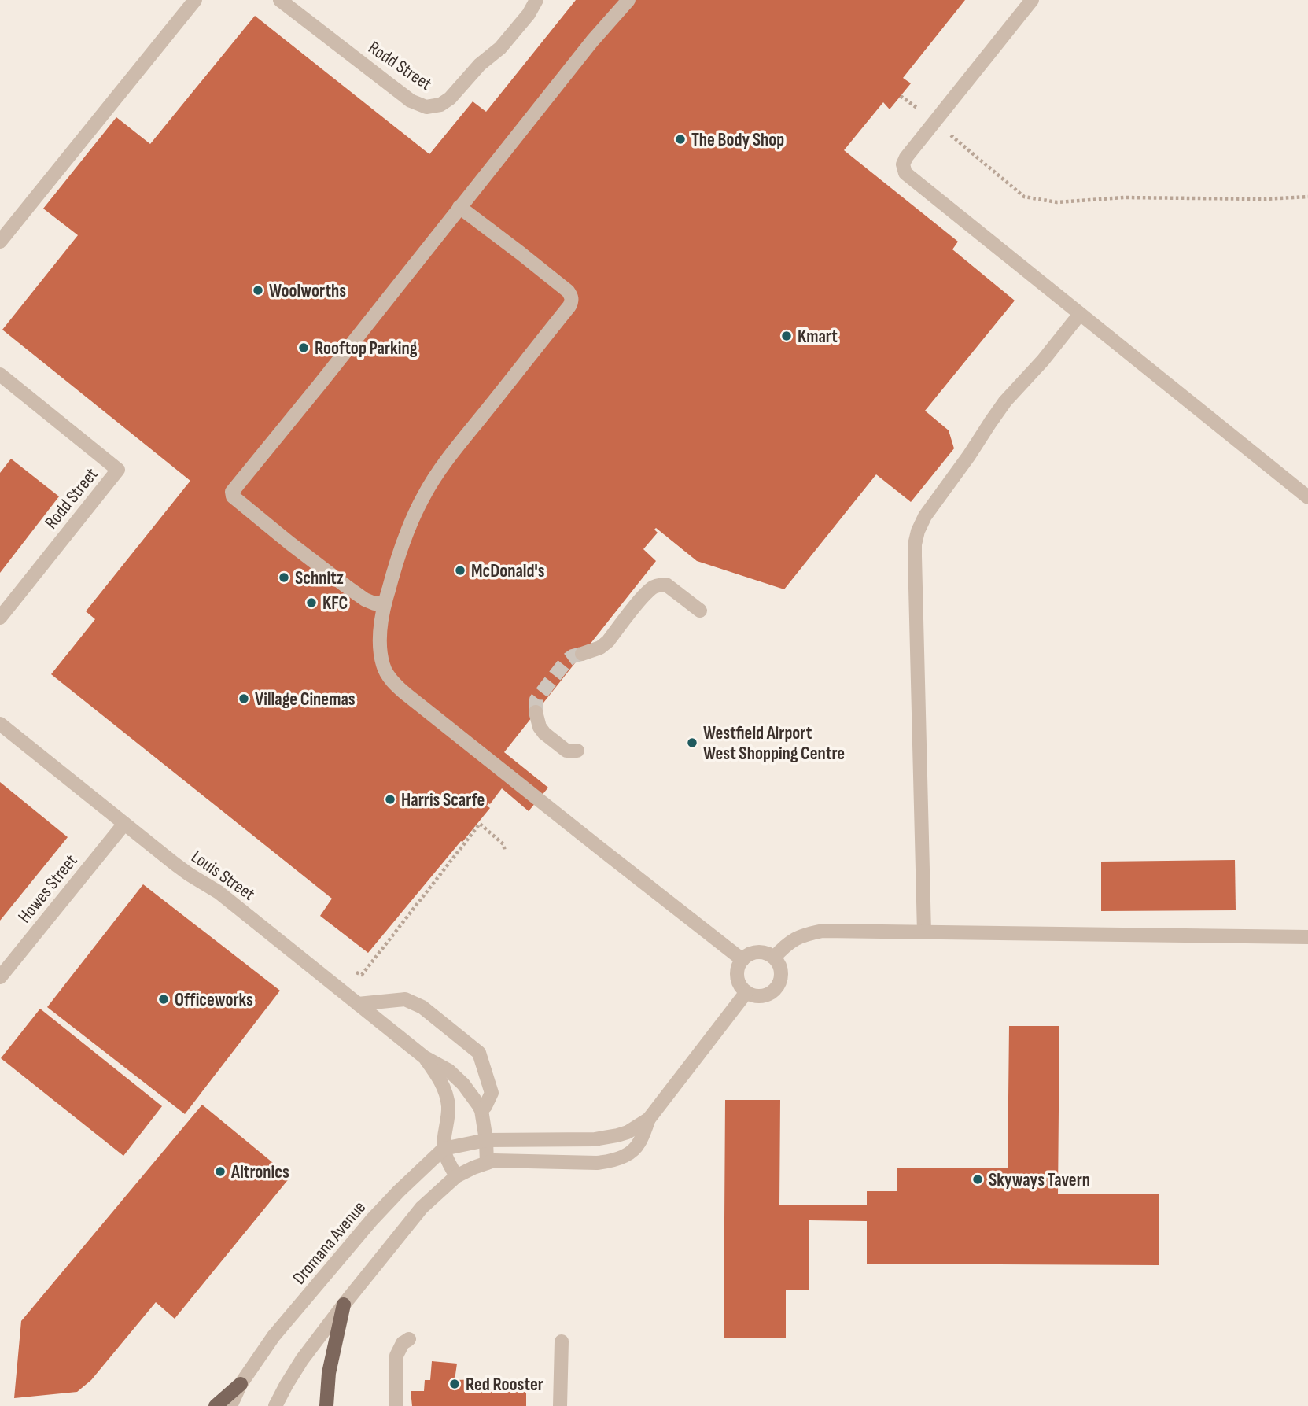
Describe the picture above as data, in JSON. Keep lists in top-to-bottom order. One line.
{"streets":{"street":["Rodd Street","Louis Street","Howes Street","Dromana Avenue"]},"crossings":[["Louis Street","Howes Street"],["Louis Street","Dromana Avenue"]],"places":["The Body Shop","Woolworths","Kmart","Rooftop Parking","McDonald's","Schnitz","KFC","Village Cinemas","Westfield Airport West Shopping Centre","Harris Scarfe","Officeworks","Altronics","Skyways Tavern","Red Rooster"]}
